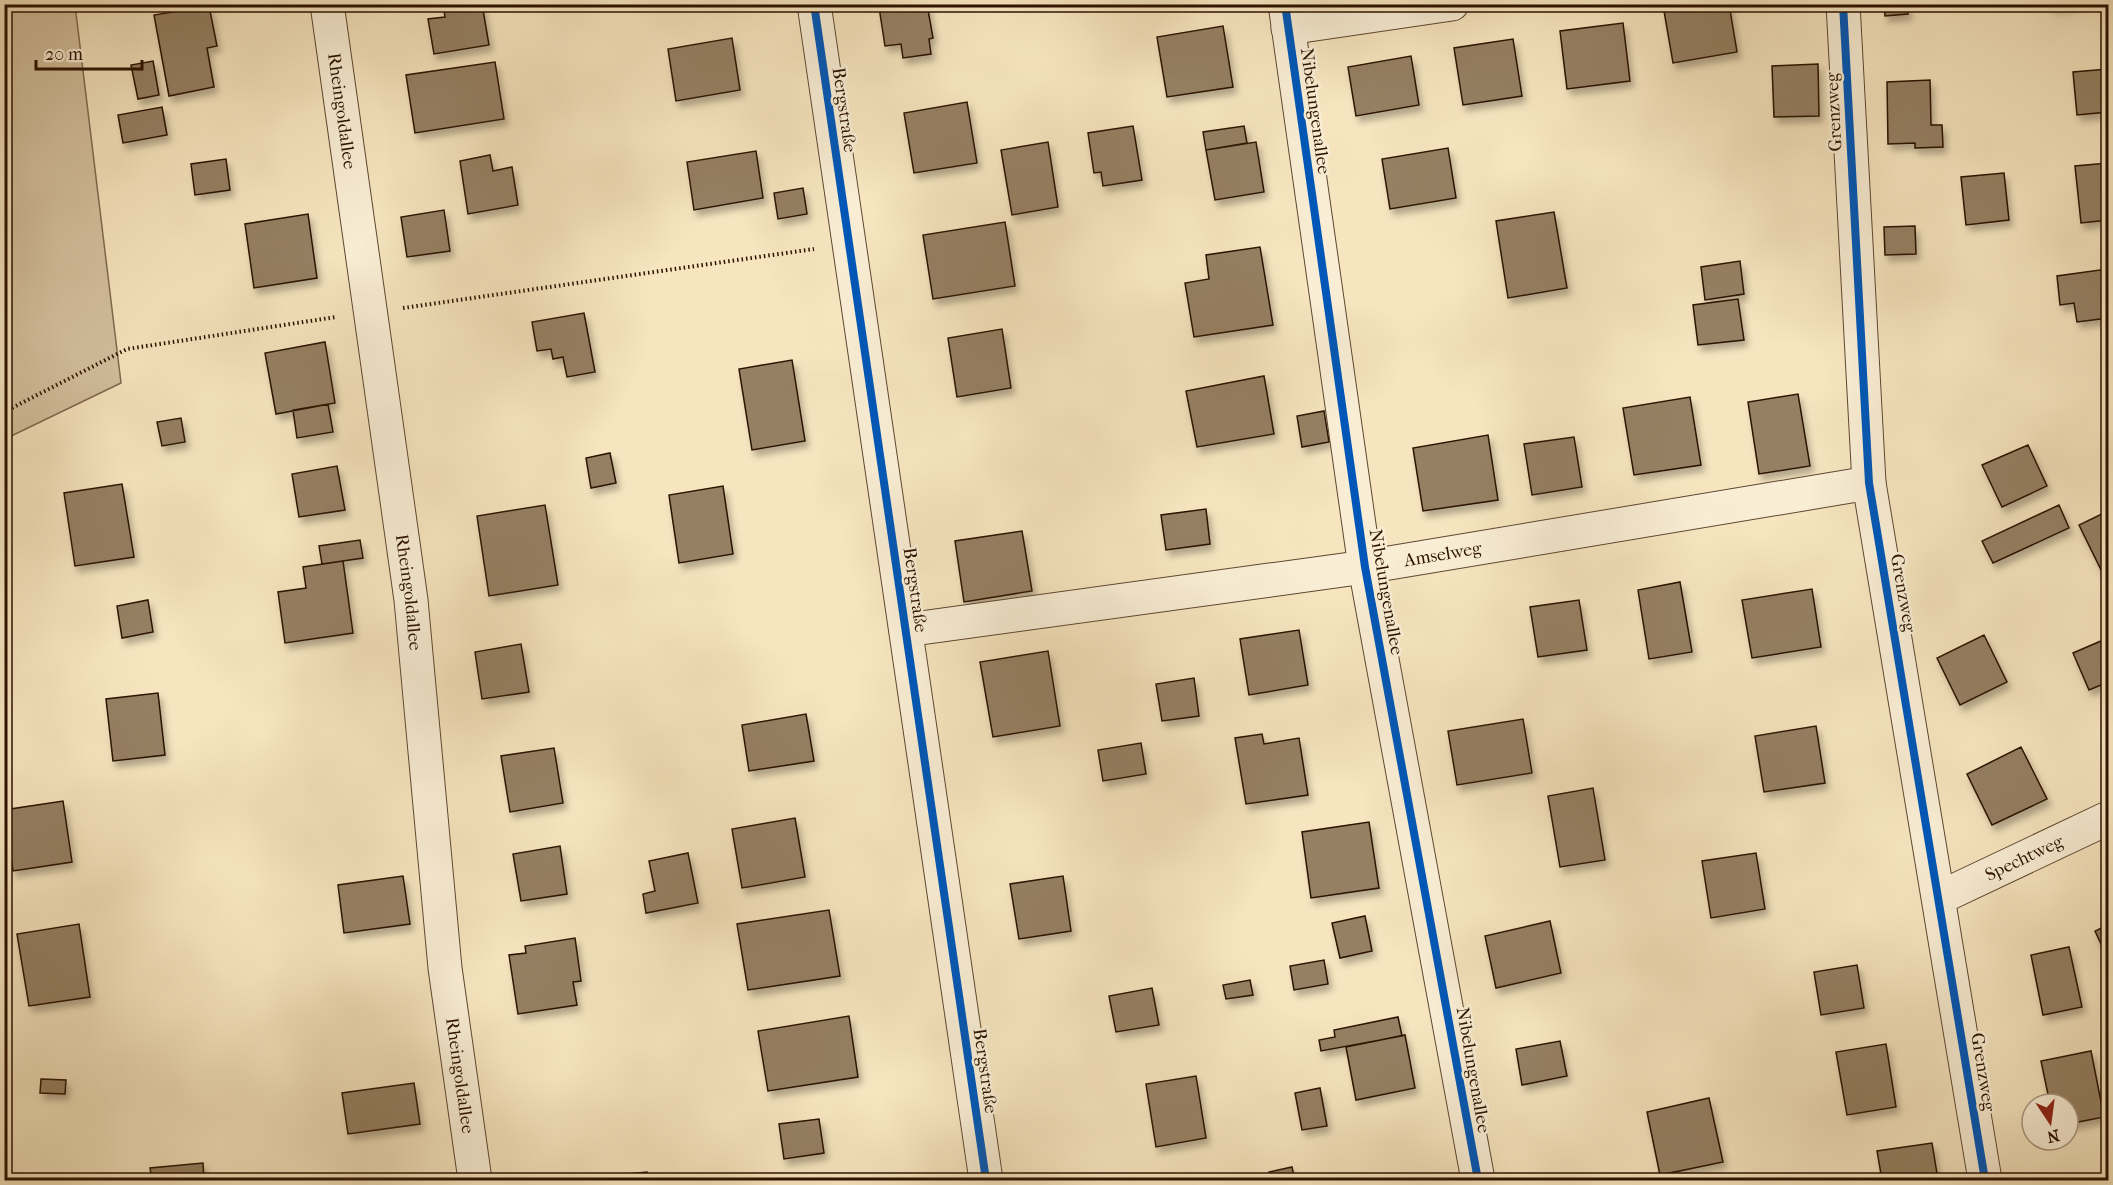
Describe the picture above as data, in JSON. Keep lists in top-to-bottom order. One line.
{"streets":{"street":["Rheingoldallee","Bergstraße","Nibelungenallee","Grenzweg","Amselweg","Spechtweg"]},"crossings":[["Bergstraße","Amselweg"],["Nibelungenallee","Amselweg"],["Grenzweg","Amselweg"],["Grenzweg","Spechtweg"]],"scale_bar":"20 m","north":"bottom"}
